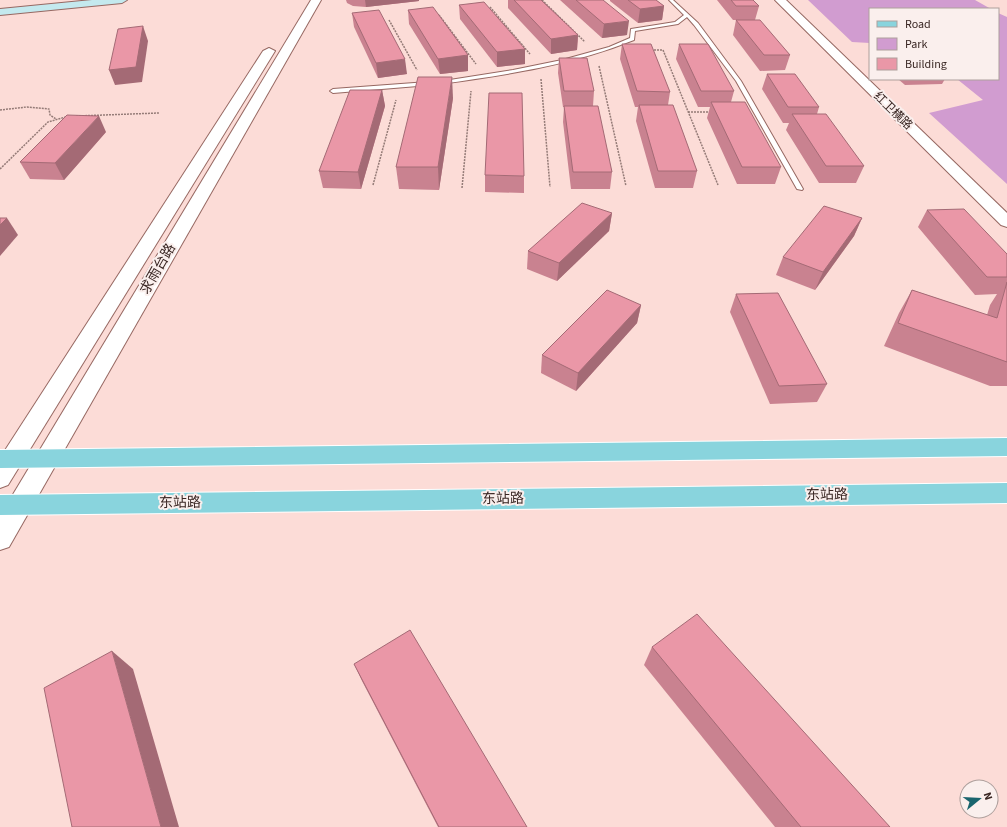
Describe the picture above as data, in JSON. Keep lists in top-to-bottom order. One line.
{"streets":{"main road":["东站路"],"street":["红卫横路","求雨台路"]},"crossings":[["求雨台路","东站路"]],"legend":["Road","Park","Building"],"north":"right"}
